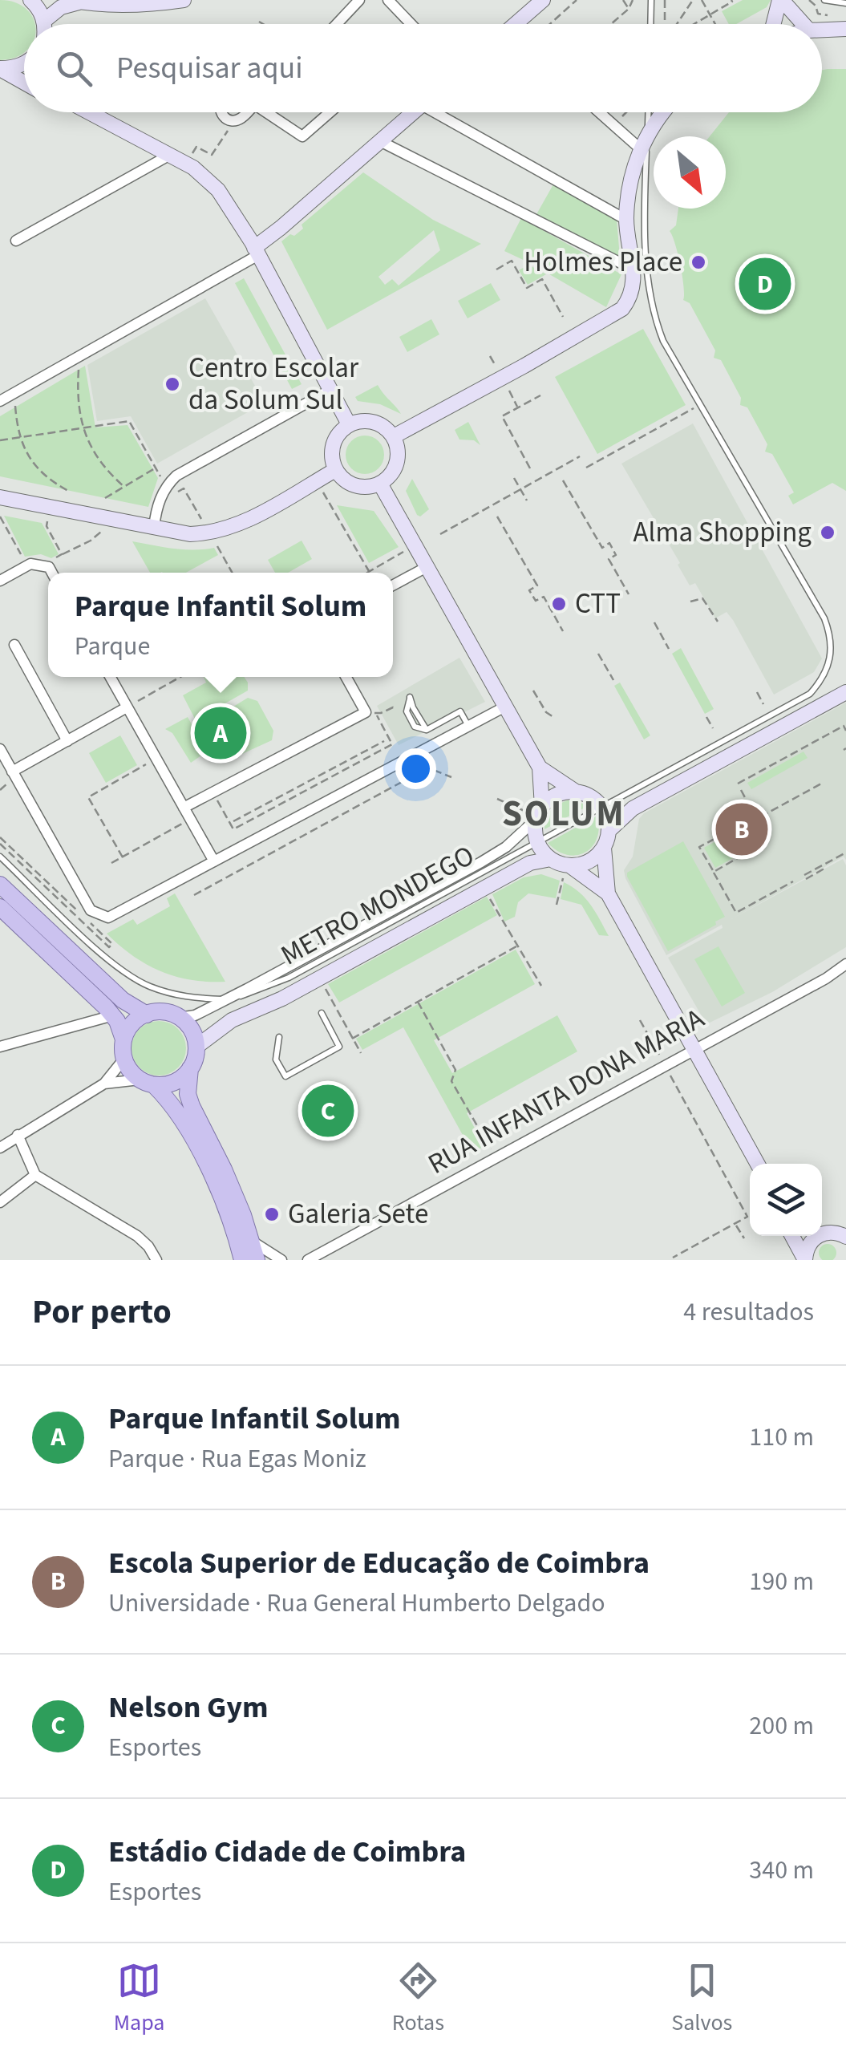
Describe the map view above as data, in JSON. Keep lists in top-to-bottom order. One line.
{"streets":{"street":["RUA INFANTA DONA MARIA"],"lane":["METRO MONDEGO"]},"districts":["SOLUM"],"places":["Holmes Place","Centro Escolar da Solum Sul","Alma Shopping","CTT","Galeria Sete"],"north":"bottom right","page":{"search":"Pesquisar aqui","pins":["D","A","B","C"],"popup":["Parque Infantil Solum","Parque"],"heading":["Por perto","4 resultados"],"list":[{"mark":"A","name":"Parque Infantil Solum","note":"Parque · Rua Egas Moniz","value":"110 m"},{"mark":"B","name":"Escola Superior de Educação de Coimbra","note":"Universidade · Rua General Humberto Delgado","value":"190 m"},{"mark":"C","name":"Nelson Gym","note":"Esportes","value":"200 m"},{"mark":"D","name":"Estádio Cidade de Coimbra","note":"Esportes","value":"340 m"}],"nav":["Mapa","Rotas","Salvos"]}}
